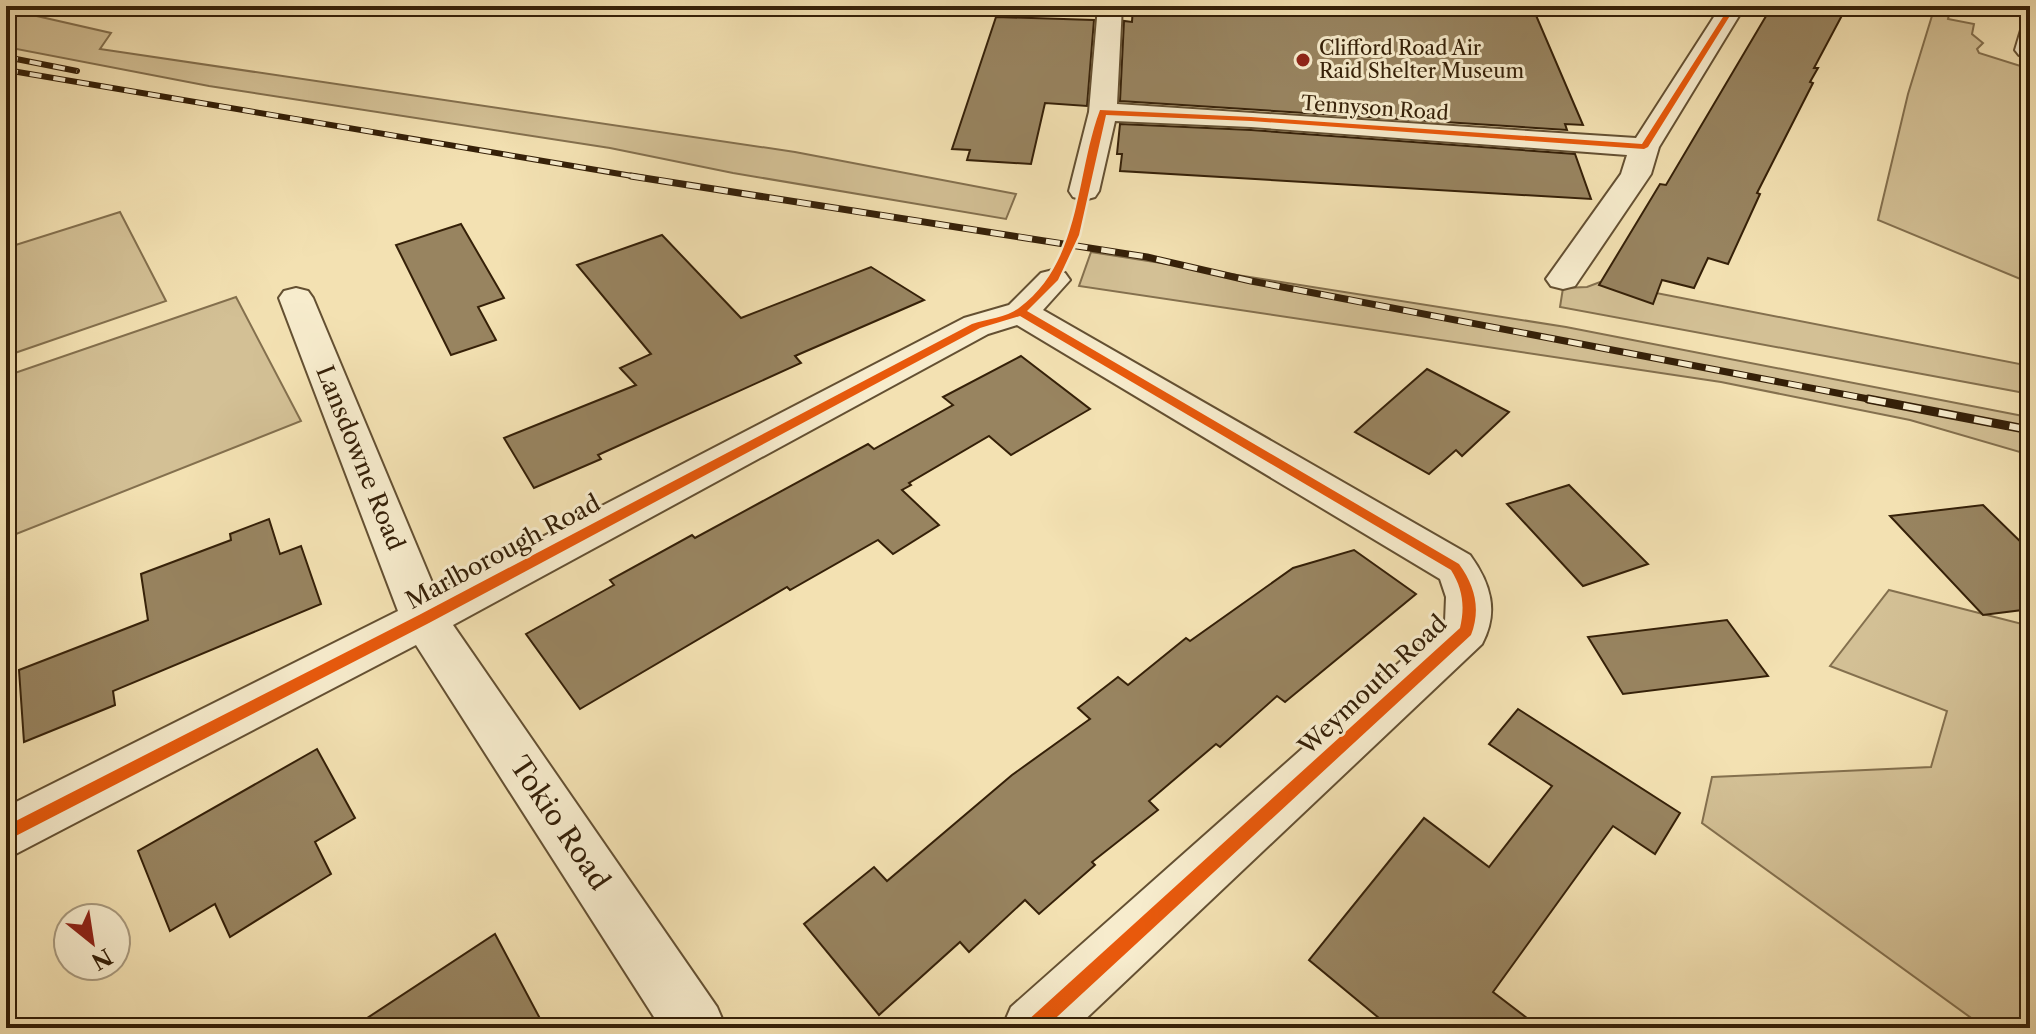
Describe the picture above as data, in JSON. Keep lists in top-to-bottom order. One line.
{"streets":{"street":["Tennyson Road","Lansdowne Road","Marlborough Road","Weymouth Road","Tokio Road"]},"crossings":[["Lansdowne Road","Marlborough Road"],["Lansdowne Road","Tokio Road"],["Marlborough Road","Weymouth Road"],["Marlborough Road","Tokio Road"]],"places":["Clifford Road Air Raid Shelter Museum"],"north":"bottom right"}
